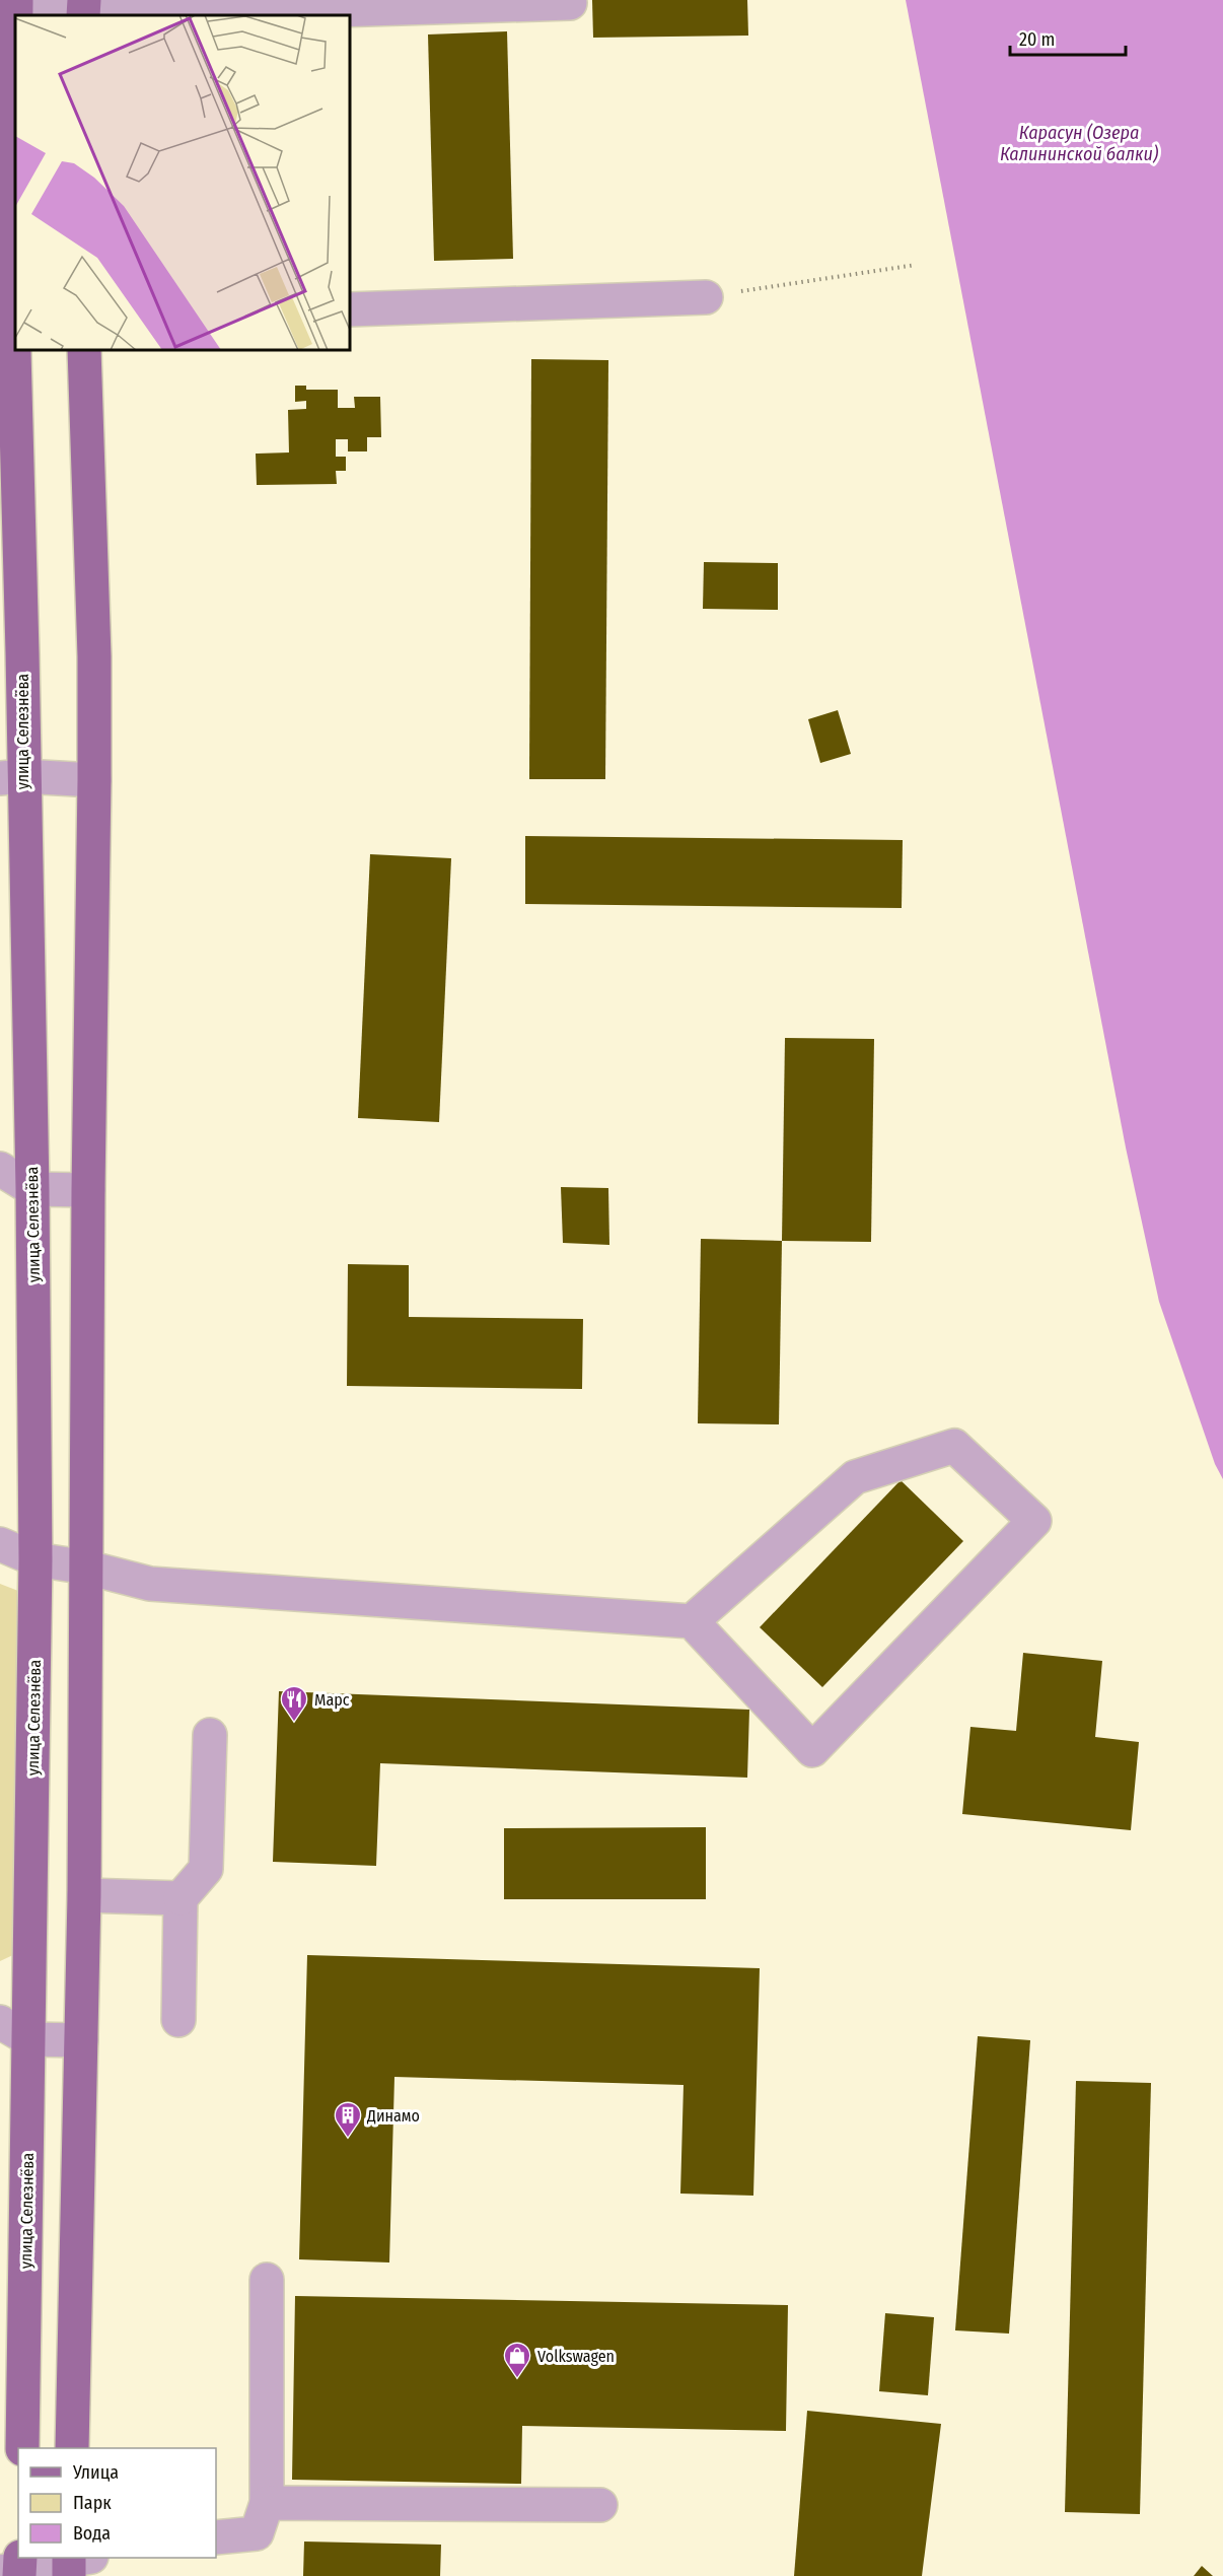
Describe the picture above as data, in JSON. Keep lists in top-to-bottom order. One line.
{"streets":{"main road":["улица Селезнёва"]},"water":["Карасун (Озера Калининской балки)"],"places":{"restaurant":["Марс"],"building":["Динамо"],"shop":["Volkswagen"]},"legend":["Улица","Парк","Вода"],"scale_bar":"20 m"}
